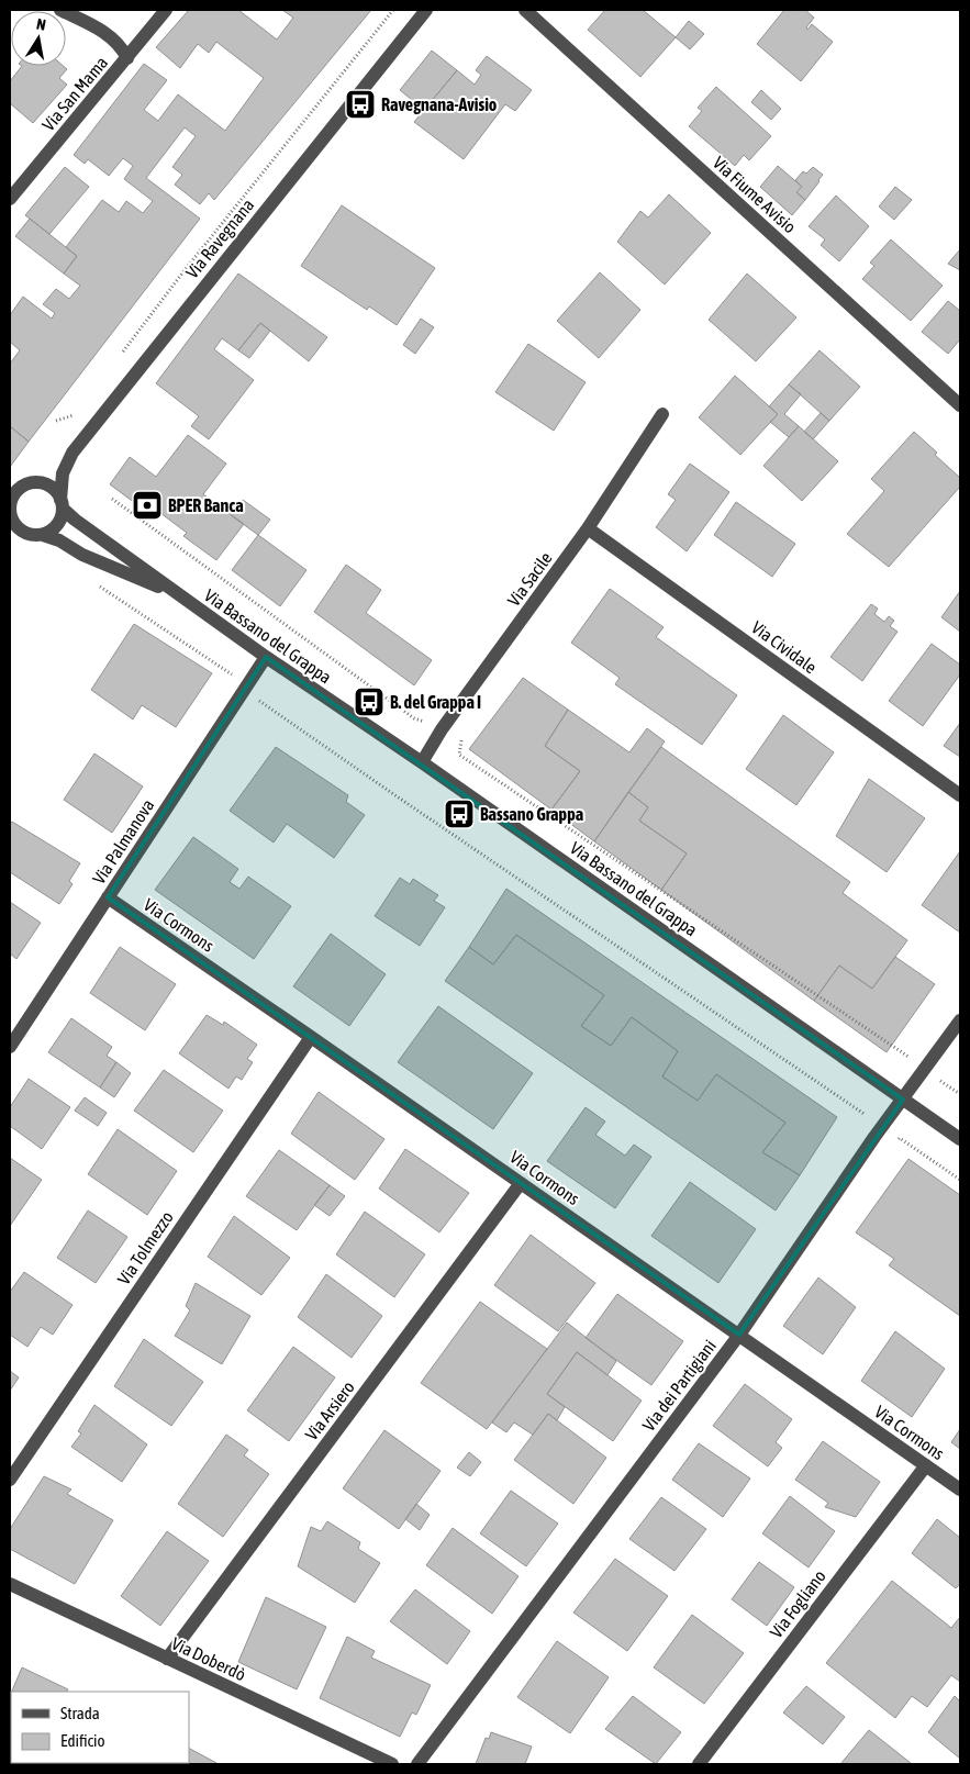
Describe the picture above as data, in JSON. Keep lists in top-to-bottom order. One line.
{"streets":{"street":["Via San Mama","Via Fiume Avisio","Via Ravegnana","Via Sacile","Via Bassano del Grappa","Via Cividale","Via Palmanova","Via Cormons","Via Tolmezzo","Via dei Partigiani","Via Arsiero","Via Fogliano","Via Doberdò"]},"crossings":[["Via Ravegnana","Via Bassano del Grappa"],["Via Sacile","Via Bassano del Grappa"],["Via Sacile","Via Cividale"],["Via Bassano del Grappa","Via Palmanova"],["Via Bassano del Grappa","Via dei Partigiani"],["Via Palmanova","Via Cormons"],["Via Cormons","Via Tolmezzo"],["Via Cormons","Via dei Partigiani"],["Via Cormons","Via Arsiero"],["Via Cormons","Via Fogliano"],["Via Arsiero","Via Doberdò"]],"places":{"bus stop":["Ravegnana-Avisio","B. del Grappa I","Bassano Grappa"],"bank":["BPER Banca"]},"legend":["Strada","Edificio"],"north":"top"}
